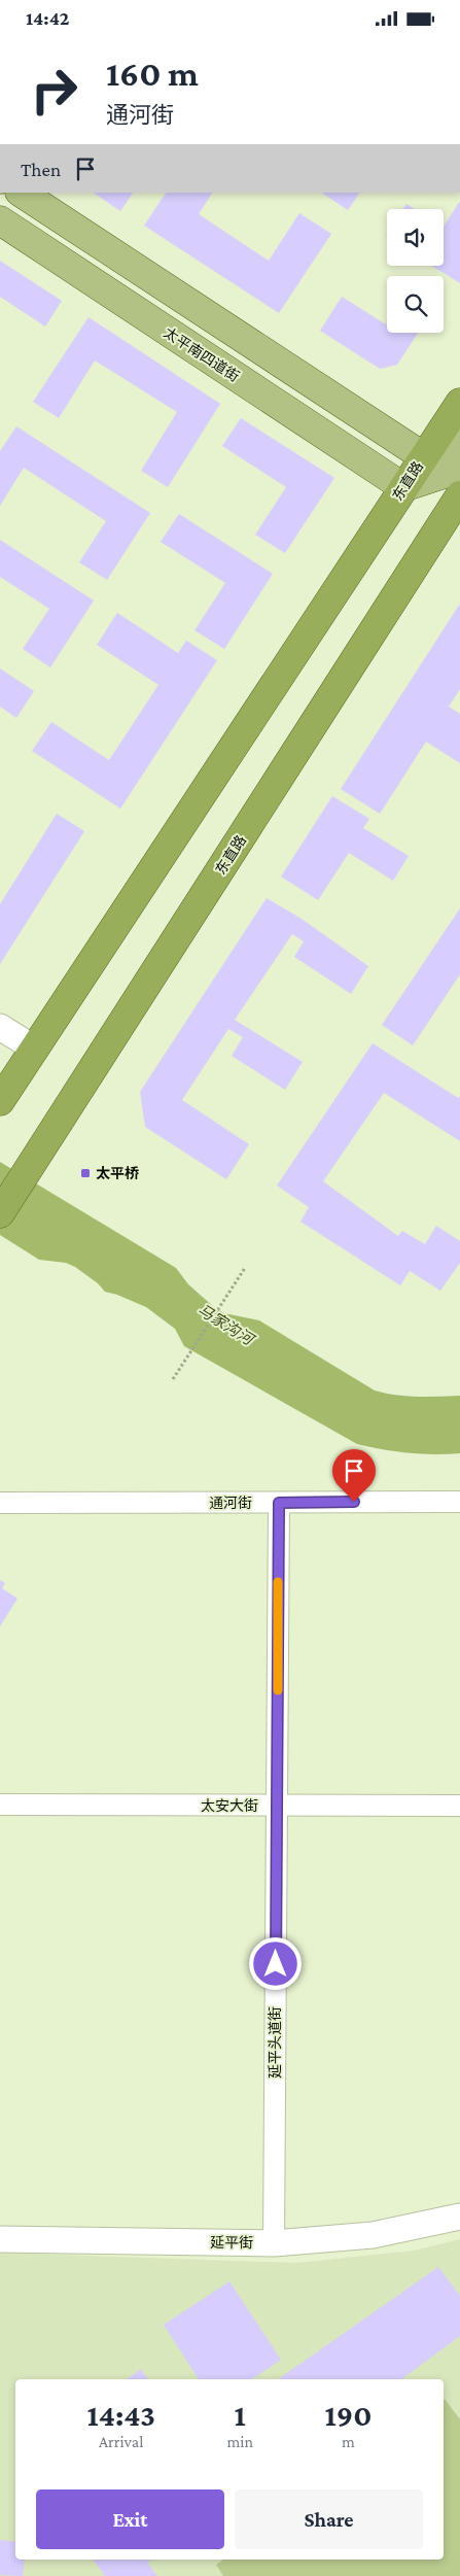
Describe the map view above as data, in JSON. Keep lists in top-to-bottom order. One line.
{"streets":{"highway":["东直路"],"main road":["太平南四道街"],"street":["通河街","太安大街","延平头道街","延平街"]},"crossings":[["太平南四道街","东直路"],["通河街","延平头道街"],["太安大街","延平头道街"],["延平头道街","延平街"]],"water":["马家沟河"],"places":{"transit":["太平桥"]},"page":{"status":"14:42","turn":["160 m","通河街"],"then":"Then","eta":["14:43","Arrival","1","min","190","m"],"buttons":["Exit","Share"]}}
